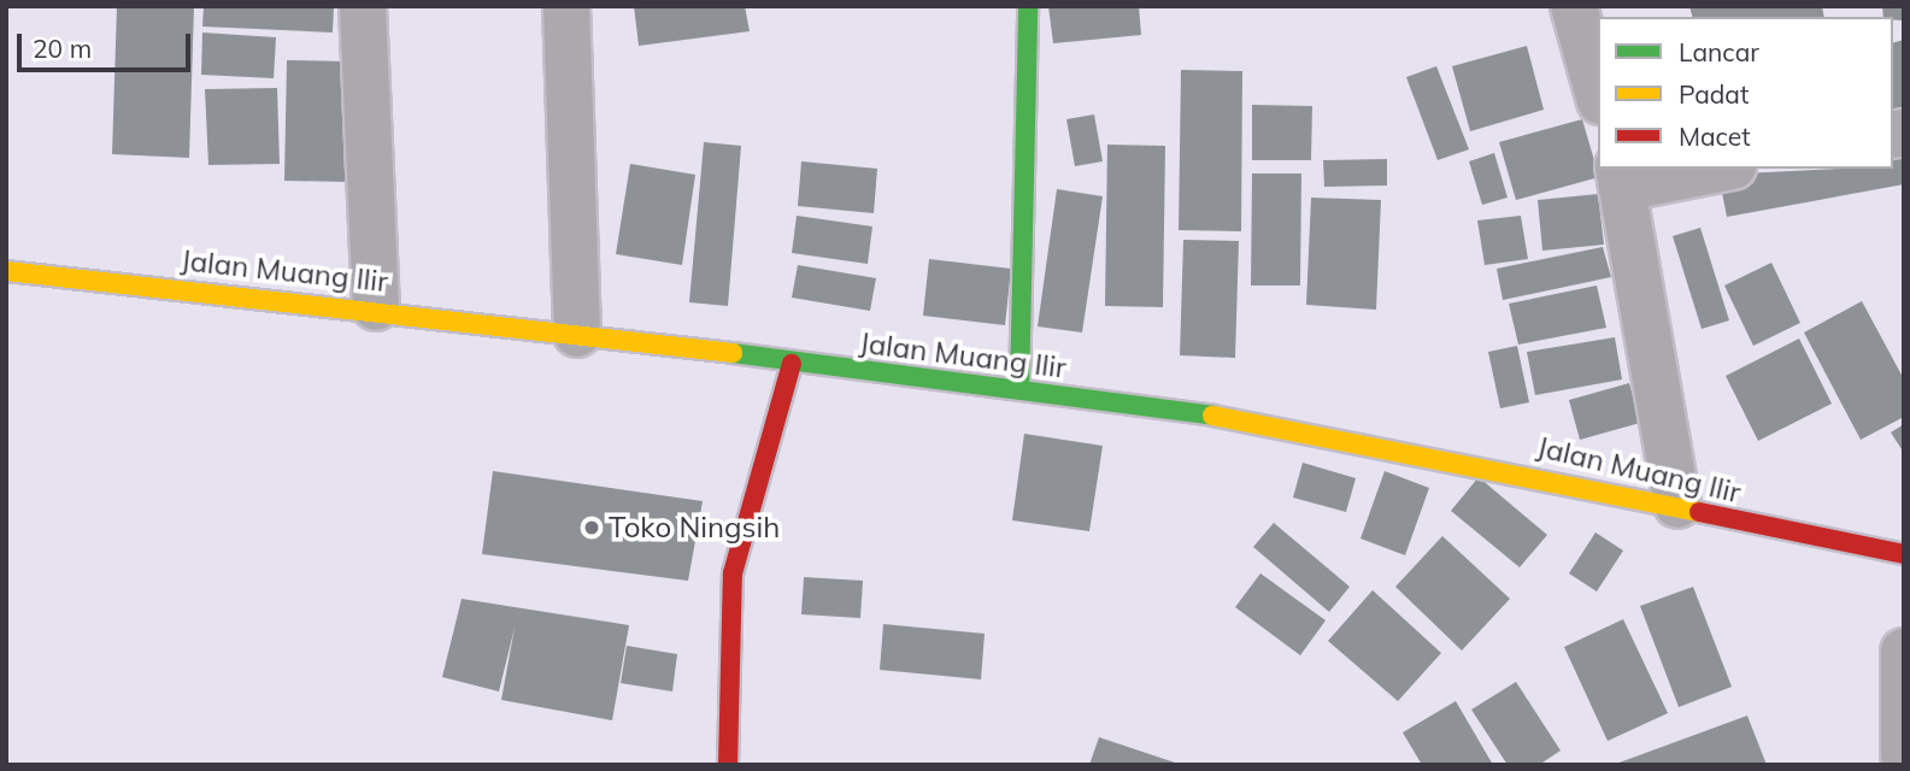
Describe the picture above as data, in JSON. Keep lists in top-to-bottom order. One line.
{"streets":{"main road":["Jalan Muang Ilir"]},"places":["Toko Ningsih"],"legend":["Lancar","Padat","Macet"],"scale_bar":"20 m"}
